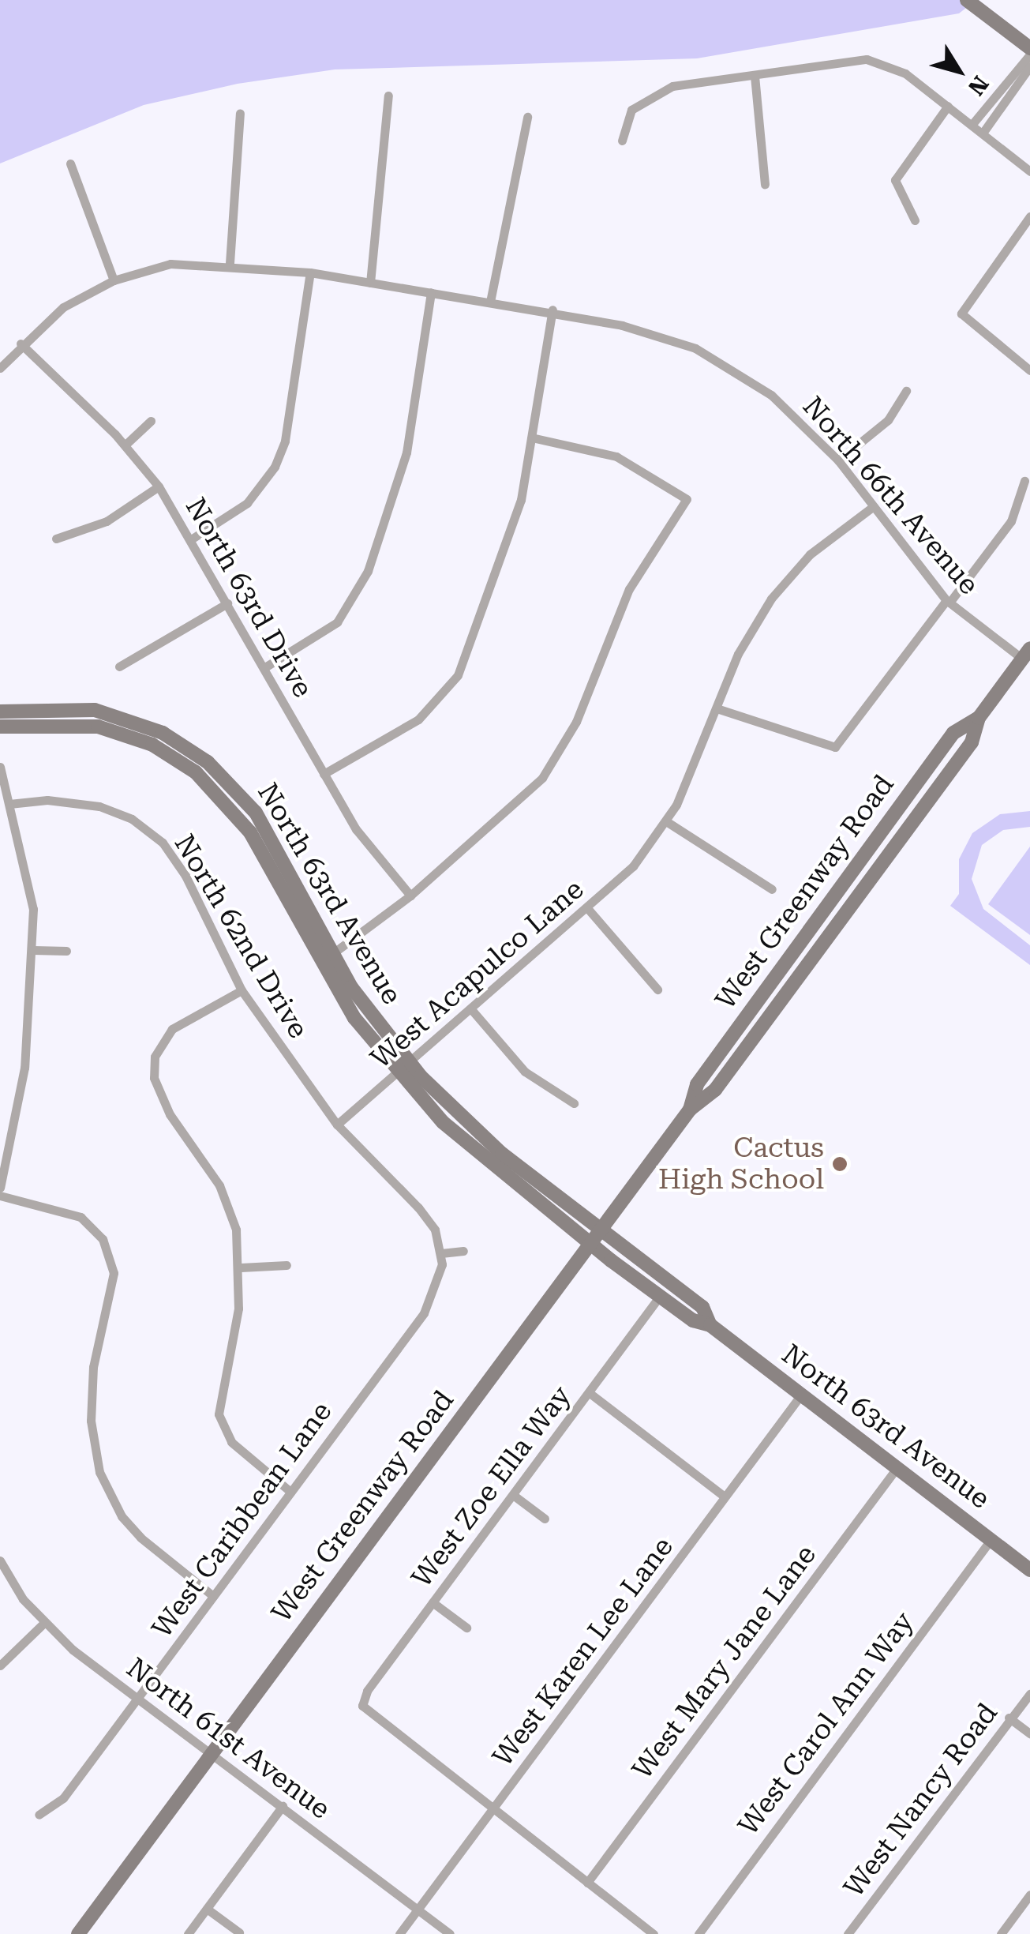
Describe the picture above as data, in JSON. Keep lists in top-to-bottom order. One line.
{"streets":{"street":["North 66th Avenue","North 63rd Drive","West Greenway Road","North 63rd Avenue","North 62nd Drive","West Acapulco Lane","West Zoe Ella Way","West Caribbean Lane","West Karen Lee Lane","West Mary Jane Lane","West Carol Ann Way","North 61st Avenue","West Nancy Road"]},"crossings":[["North 66th Avenue","North 63rd Drive"],["North 66th Avenue","West Greenway Road"],["North 66th Avenue","West Acapulco Lane"],["West Greenway Road","North 63rd Avenue"],["West Greenway Road","North 61st Avenue"],["North 63rd Avenue","West Acapulco Lane"],["North 63rd Avenue","West Zoe Ella Way"],["North 63rd Avenue","West Karen Lee Lane"],["North 63rd Avenue","West Mary Jane Lane"],["North 63rd Avenue","West Carol Ann Way"],["North 62nd Drive","West Acapulco Lane"],["North 62nd Drive","West Caribbean Lane"],["West Zoe Ella Way","West Karen Lee Lane"],["West Caribbean Lane","North 61st Avenue"],["West Karen Lee Lane","North 61st Avenue"]],"places":["Cactus High School"],"north":"bottom right"}
